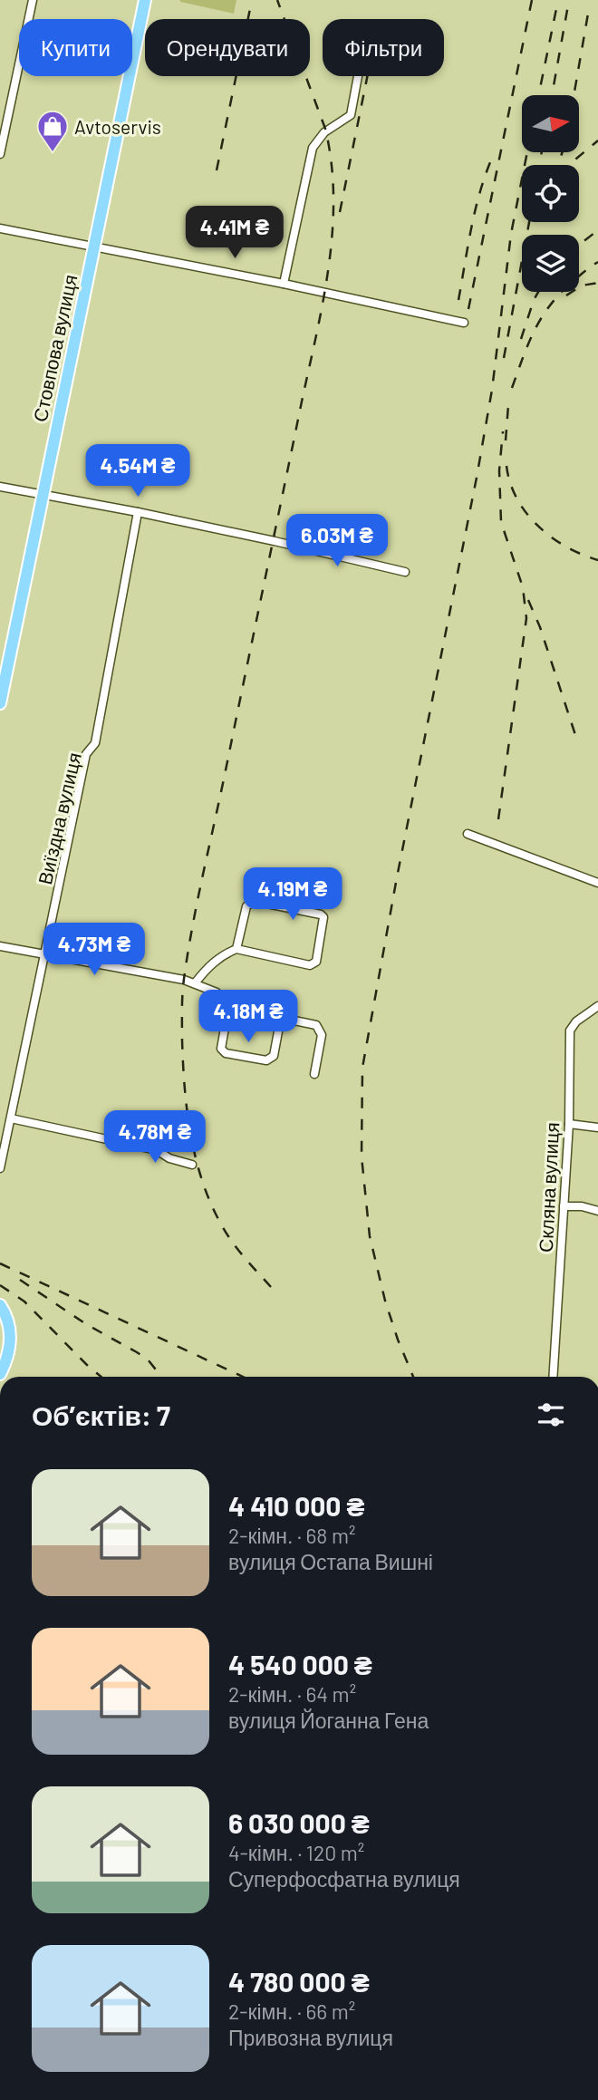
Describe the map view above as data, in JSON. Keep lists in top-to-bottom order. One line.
{"streets":{"main road":["Стовпова вулиця"],"street":["Виїздна вулиця","Скляна вулиця"]},"places":{"shop":["Avtoservis"]},"north":"right","page":{"chip":["Купити","Орендувати","Фільтри"],"price":["4.41M ₴","4.54M ₴","6.03M ₴","4.19M ₴","4.73M ₴","4.18M ₴","4.78M ₴"],"heading":"Об’єктів: 7","list":[{"name":"4 410 000 ₴","note":"2-кімн. · 68 m² · вулиця Остапа Вишні"},{"name":"4 540 000 ₴","note":"2-кімн. · 64 m² · вулиця Йоганна Гена"},{"name":"6 030 000 ₴","note":"4-кімн. · 120 m² · Суперфосфатна вулиця"},{"name":"4 780 000 ₴","note":"2-кімн. · 66 m² · Привозна вулиця"}]}}
